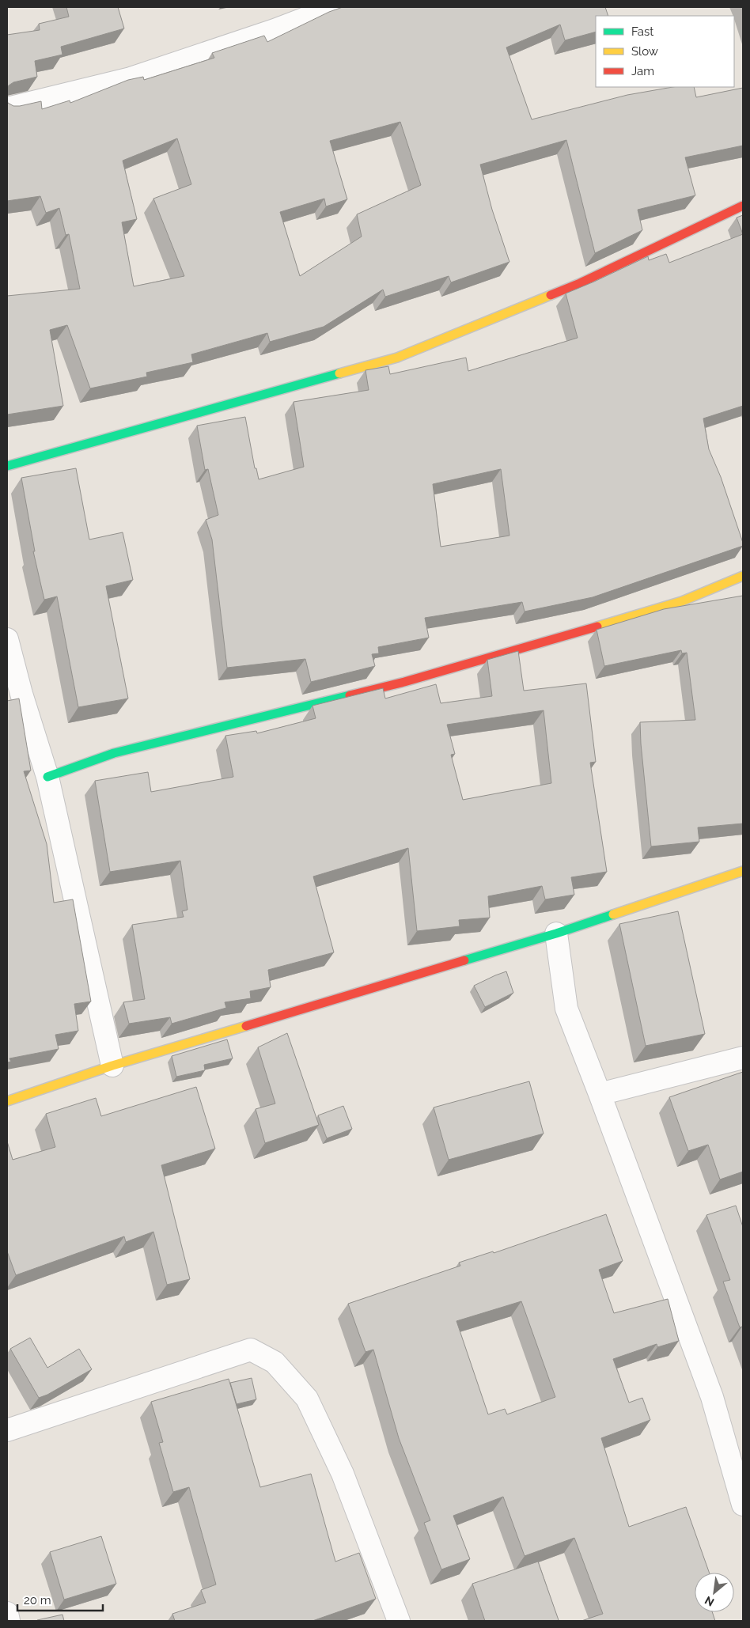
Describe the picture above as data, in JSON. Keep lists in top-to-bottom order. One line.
{"legend":["Fast","Slow","Jam"],"scale_bar":"20 m","north":"bottom left"}
